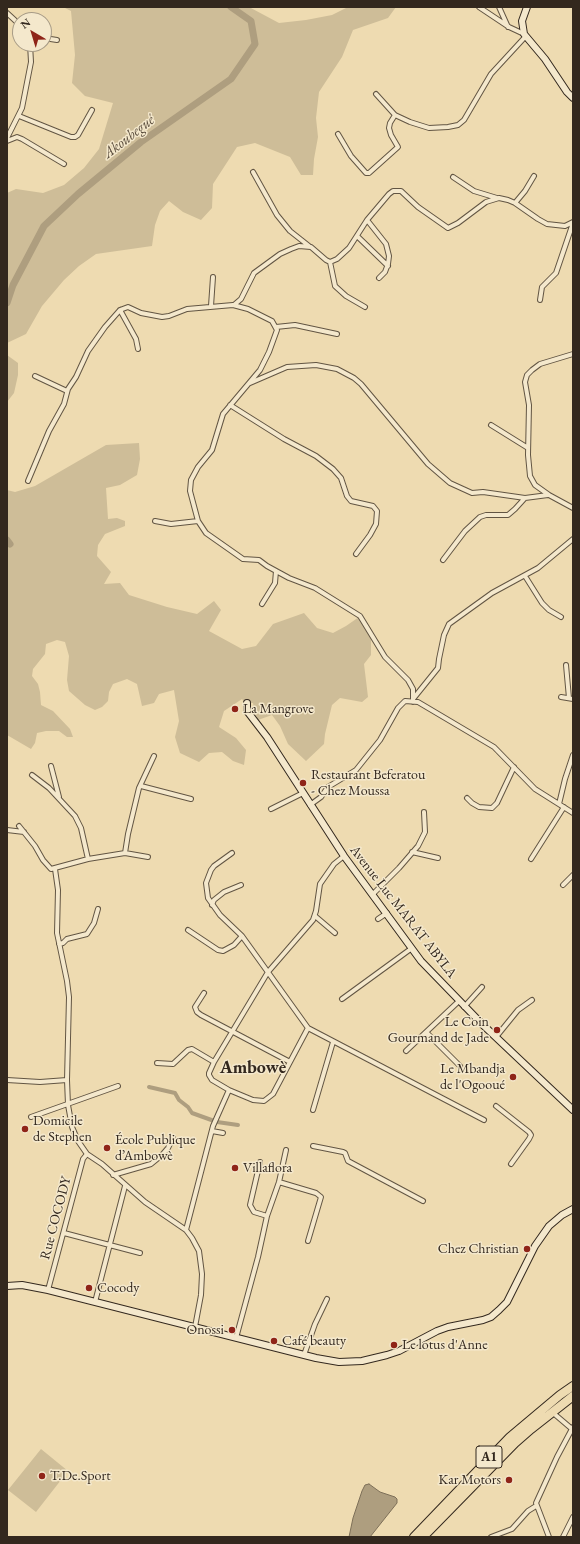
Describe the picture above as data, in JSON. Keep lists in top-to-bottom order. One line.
{"streets":{"highway":["A1"],"main road":["Avenue Luc MARAT ABYLA"],"street":["Rue COCODY"]},"districts":["Ambowè"],"water":["Akoubegué"],"places":["La Mangrove","Restaurant Beferatou - Chez Moussa","Le Coin Gourmand de Jade","Le Mbandja de l'Ogooué","Domicile de Stephen","École Publique d’Ambowè","Villaflora","Chez Christian","Cocody","Onossi","Café beauty","Le lotus d'Anne","T.De.Sport","Kar Motors"],"north":"top left"}
